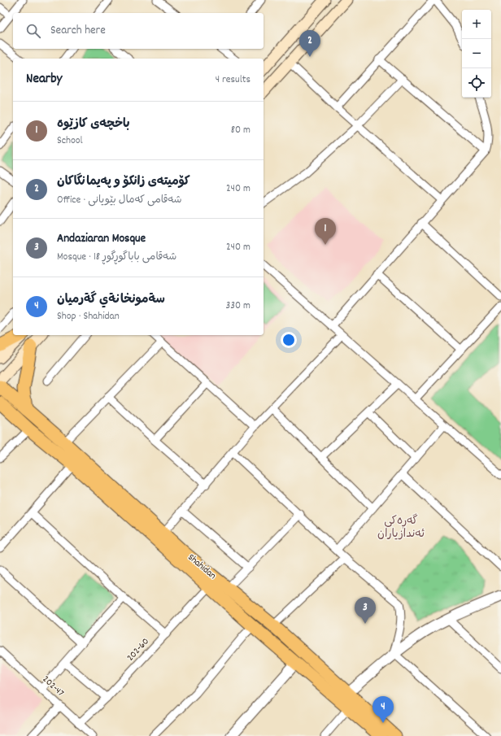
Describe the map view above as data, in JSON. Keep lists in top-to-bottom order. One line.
{"streets":{"main road":["Shahidan"],"street":["202-60","202-47"]},"crossings":[["202-60","202-47"]],"districts":["گەڕەکی ئەندازیاران"],"page":{"map_buttons":["+","−"],"search":"Search here","pins":["2","1","3","4"],"heading":["Nearby","4 results"],"list":[{"mark":"1","name":"باخچەی کازێوە","note":"School","value":"80 m"},{"mark":"2","name":"کۆمیتەی زانکۆ و پەیمانگاکان","note":"Office · شەقامی کەمال بێویانی","value":"240 m"},{"mark":"3","name":"Andaziaran Mosque","note":"Mosque · شەقامی باباگوڕگوڕ 18","value":"240 m"},{"mark":"4","name":"سةمونخانةي گةرميان","note":"Shop · Shahidan","value":"330 m"}]}}
